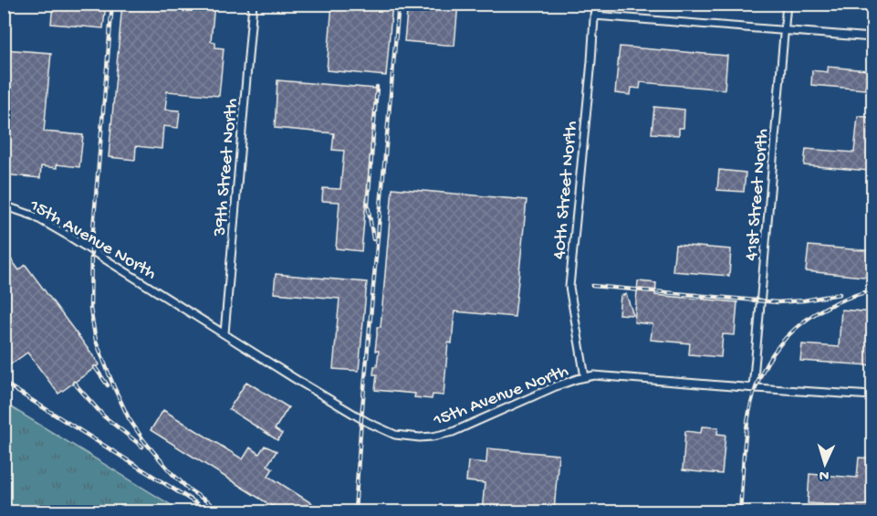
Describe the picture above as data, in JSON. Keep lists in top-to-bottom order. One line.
{"streets":{"street":["39th Street North","40th Street North","41st Street North","15th Avenue North"]},"crossings":[["39th Street North","15th Avenue North"],["40th Street North","15th Avenue North"],["41st Street North","15th Avenue North"]],"north":"bottom"}
